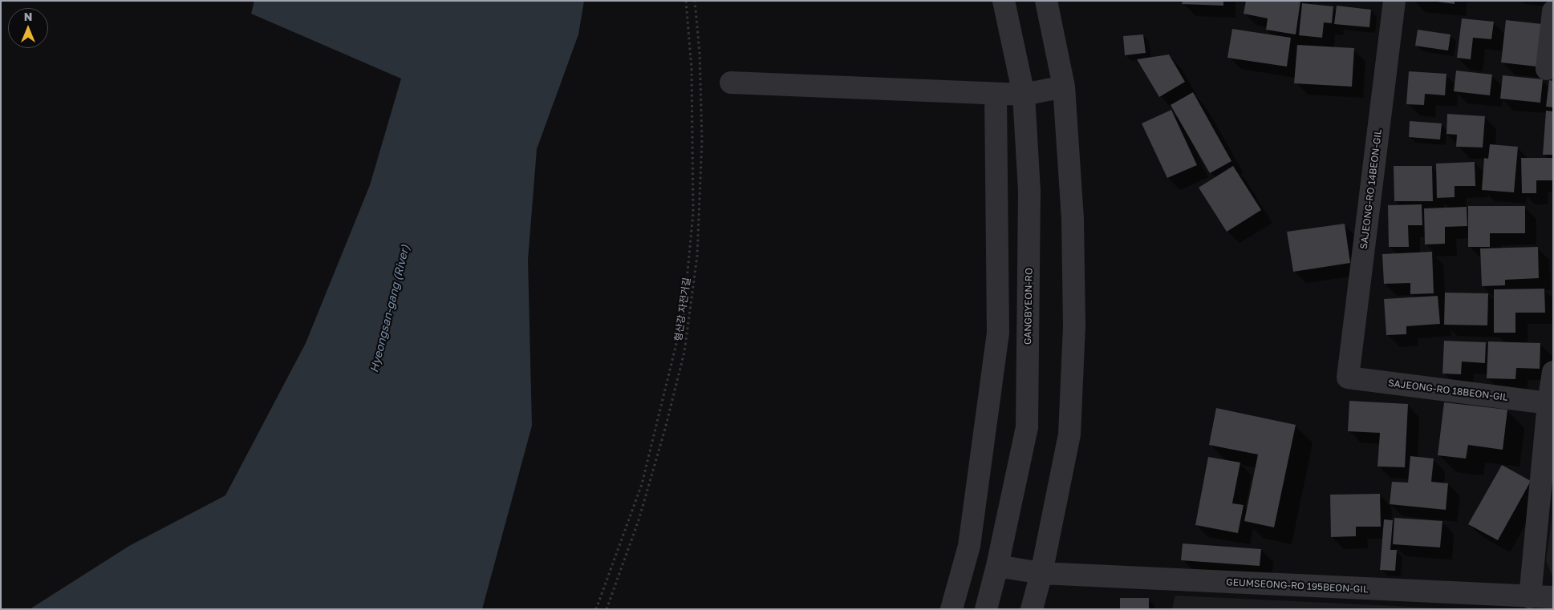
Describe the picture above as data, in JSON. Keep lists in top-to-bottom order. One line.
{"streets":{"street":["SAJEONG-RO 14BEON-GIL","GANGBYEON-RO","SAJEONG-RO 18BEON-GIL","GEUMSEONG-RO 195BEON-GIL"],"path":["형산강 자전거길"]},"crossings":[["SAJEONG-RO 14BEON-GIL","SAJEONG-RO 18BEON-GIL"],["GANGBYEON-RO","GEUMSEONG-RO 195BEON-GIL"]],"water":["Hyeongsan-gang (River)"],"north":"top"}
